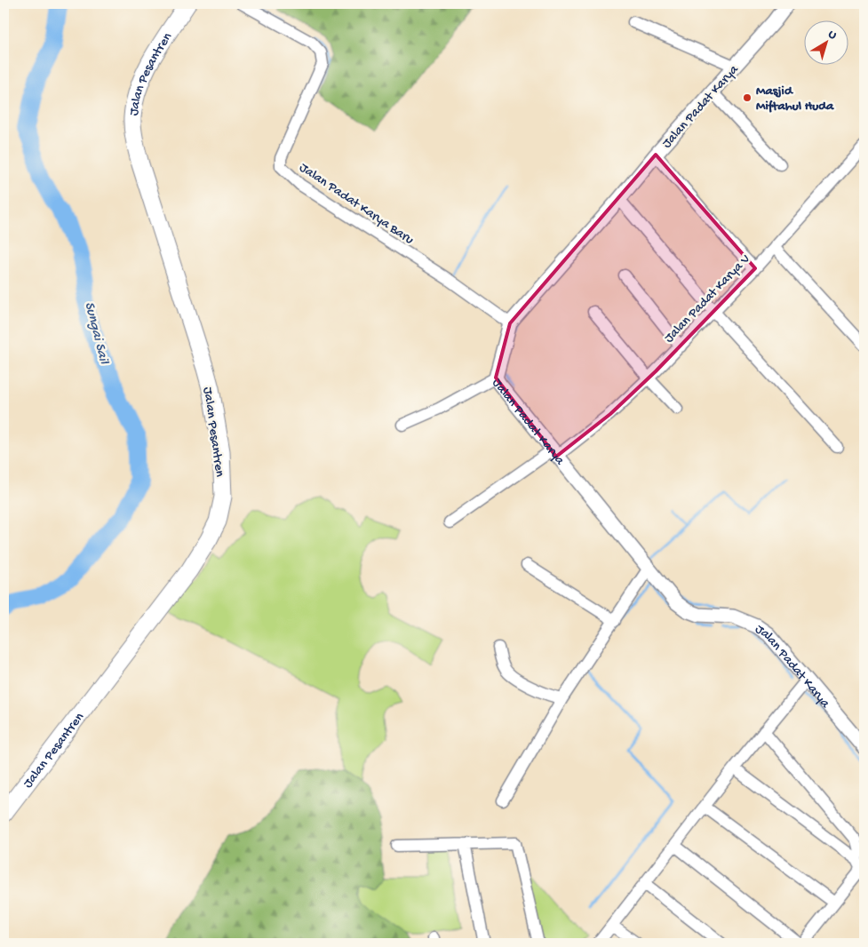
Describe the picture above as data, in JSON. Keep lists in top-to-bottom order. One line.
{"streets":{"main road":["Jalan Pesantren"],"street":["Jalan Padat Karya","Jalan Padat Karya Baru","Jalan Padat Karya V"]},"crossings":[["Jalan Padat Karya","Jalan Padat Karya Baru"],["Jalan Padat Karya","Jalan Padat Karya V"]],"water":["Sungai Sail"],"places":["Masjid Miftahul Huda"],"north":"top right"}
